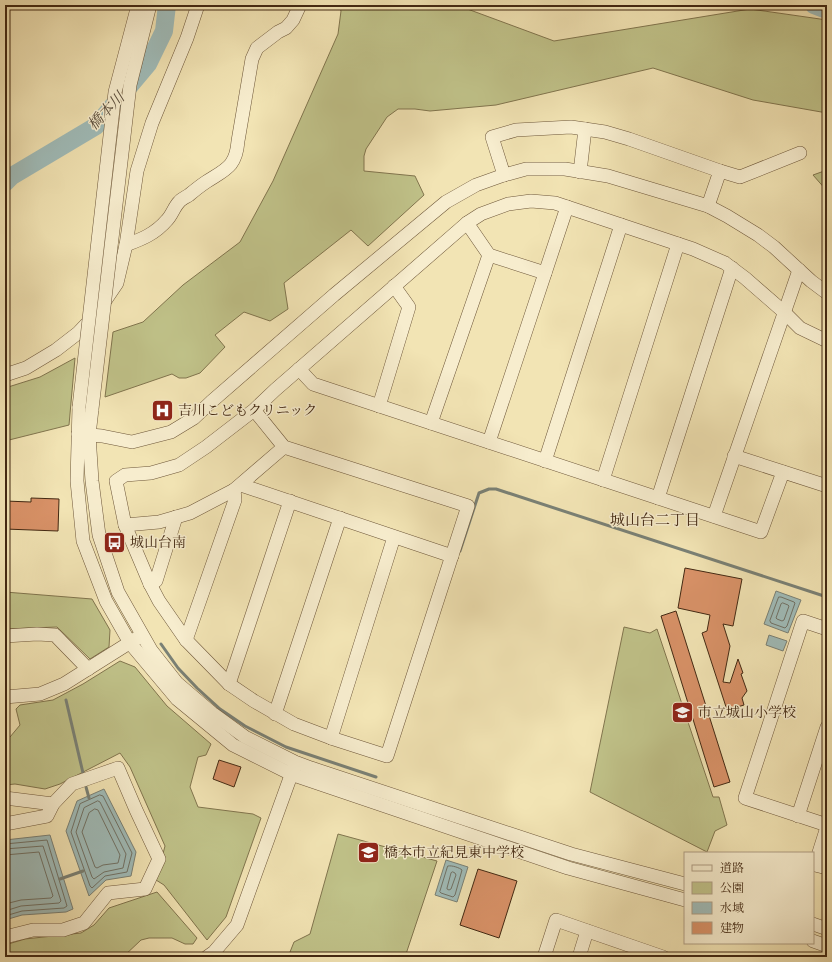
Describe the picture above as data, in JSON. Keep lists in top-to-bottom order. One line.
{"districts":["城山台二丁目"],"water":["橋本川"],"places":{"hospital":["吉川こどもクリニック"],"bus stop":["城山台南"],"school or university":["市立城山小学校","橋本市立紀見東中学校"]},"legend":["道路","公園","水域","建物"]}
